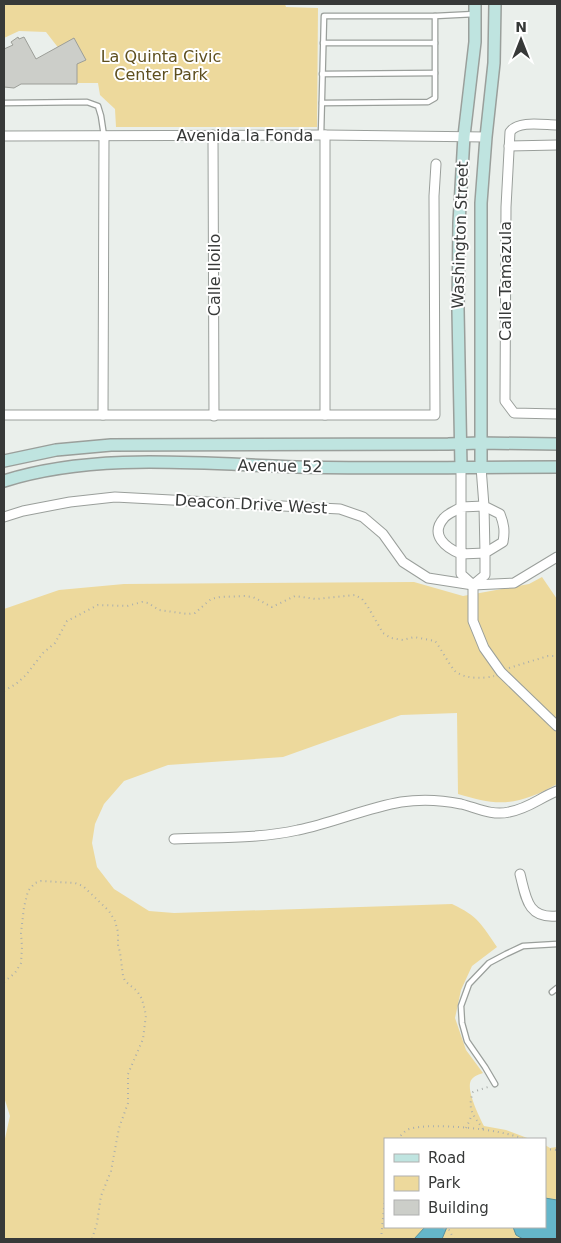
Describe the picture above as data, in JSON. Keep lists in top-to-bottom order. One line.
{"streets":{"main road":["Washington Street","Avenue 52"],"street":["Avenida la Fonda","Calle Iloilo","Calle Tamazula","Deacon Drive West"]},"crossings":[["Avenida la Fonda","Washington Street"],["Avenida la Fonda","Calle Iloilo"],["Washington Street","Avenue 52"]],"parks":["La Quinta Civic Center Park"],"legend":["Road","Park","Building"],"north":"top"}
